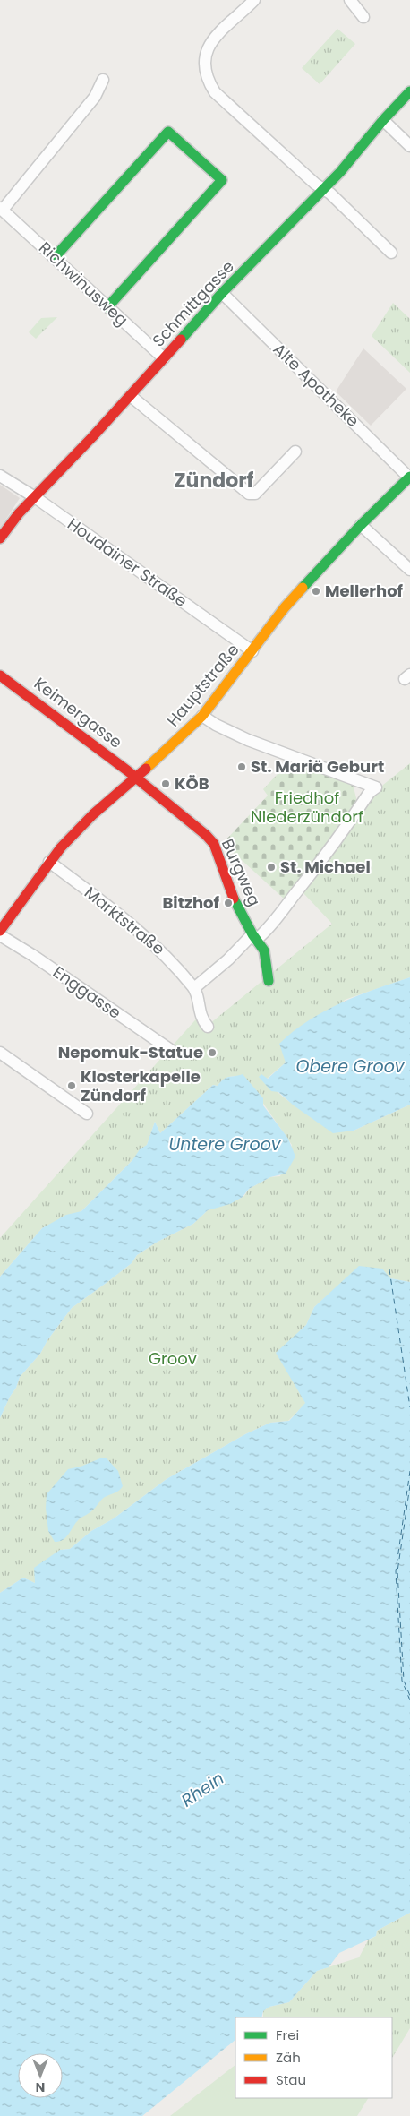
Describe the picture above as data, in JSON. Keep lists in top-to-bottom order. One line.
{"streets":{"main road":["Schmittgasse","Hauptstraße","Keimergasse","Burgweg"],"street":["Richwinusweg","Alte Apotheke","Houdainer Straße","Marktstraße","Enggasse"]},"crossings":[["Richwinusweg","Schmittgasse"],["Schmittgasse","Alte Apotheke"],["Schmittgasse","Houdainer Straße"],["Alte Apotheke","Hauptstraße"],["Houdainer Straße","Hauptstraße"],["Hauptstraße","Keimergasse"],["Hauptstraße","Burgweg"],["Hauptstraße","Marktstraße"],["Keimergasse","Burgweg"]],"districts":["Zündorf"],"water":["Obere Groov","Untere Groov","Rhein"],"parks":["Friedhof Niederzündorf","Groov"],"places":["Mellerhof","St. Mariä Geburt","KÖB","St. Michael","Bitzhof","Nepomuk-Statue","Klosterkapelle Zündorf"],"legend":["Frei","Zäh","Stau"],"north":"bottom"}
